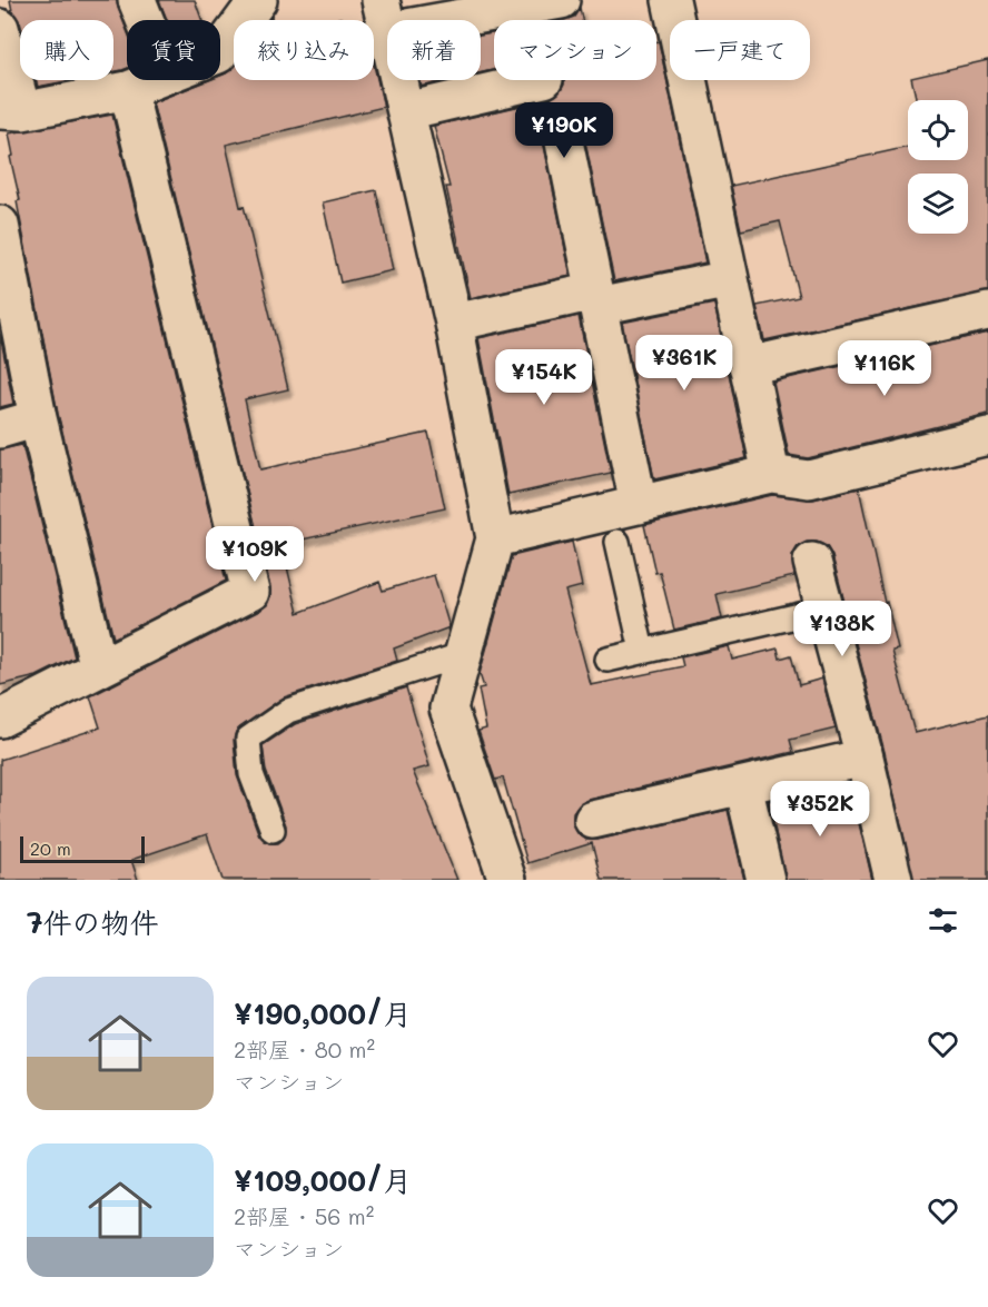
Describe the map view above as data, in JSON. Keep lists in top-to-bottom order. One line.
{"scale_bar":"20 m","page":{"chip":["購入","賃貸","絞り込み","新着","マンション","一戸建て"],"price":["¥190K","¥361K","¥116K","¥154K","¥109K","¥138K","¥352K"],"scale":"20 m","heading":"7件の物件","list":[{"name":"¥190,000/月","note":"2部屋 · 80 m² · マンション"},{"name":"¥109,000/月","note":"2部屋 · 56 m² · マンション"}]}}
